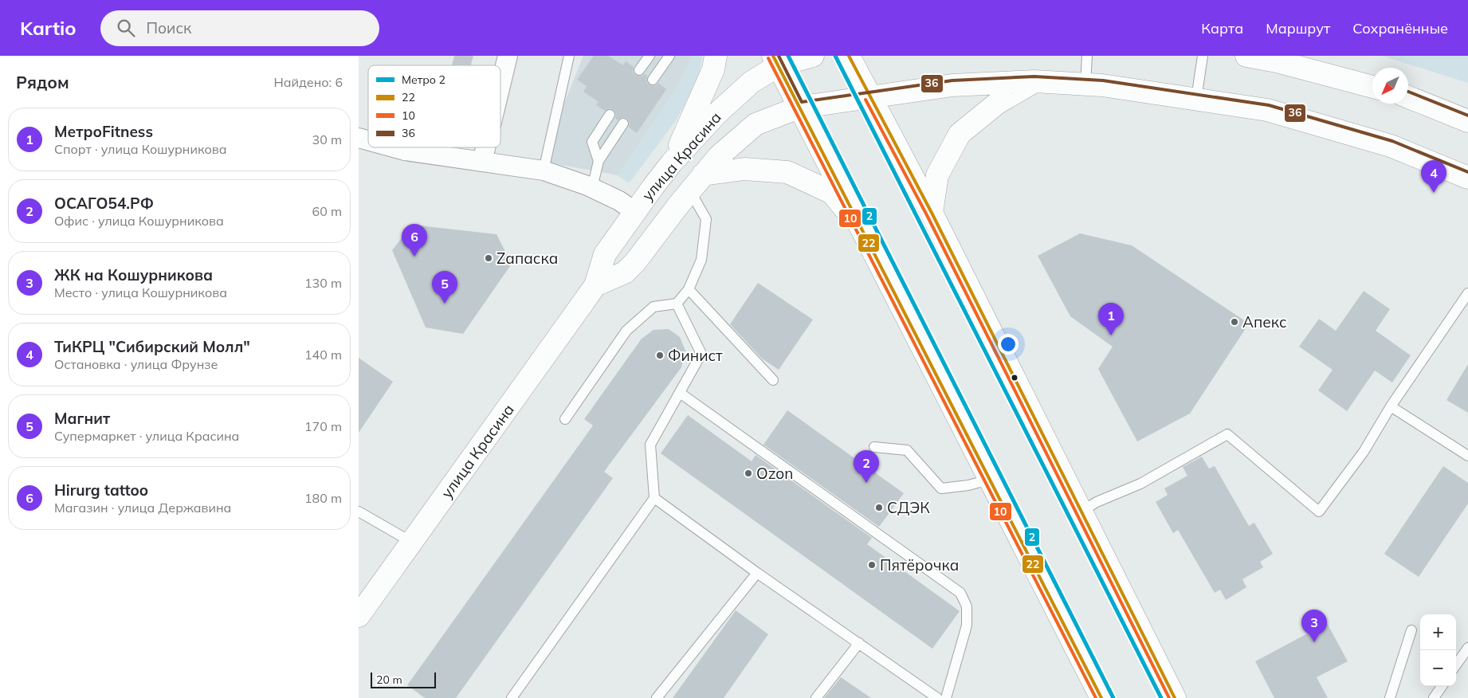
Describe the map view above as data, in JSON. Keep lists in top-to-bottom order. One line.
{"streets":{"main road":["улица Красина"]},"places":["Zапаска","Апекс","Финист","Ozon","СДЭК","Пятёрочка"],"lines":["metro line 2","transit line 22","transit line 36","transit line 10"],"legend":["Метро 2","22","10","36"],"scale_bar":"20 m","north":"bottom left","page":{"header":"Kartio","search":"Поиск","nav":["Карта","Маршрут","Сохранённые"],"heading":["Рядом","Найдено: 6"],"list":[{"mark":"1","name":"МетроFitness","note":"Спорт · улица Кошурникова","value":"30 m"},{"mark":"2","name":"ОСАГО54.РФ","note":"Офис · улица Кошурникова","value":"60 m"},{"mark":"3","name":"ЖК на Кошурникова","note":"Место · улица Кошурникова","value":"130 m"},{"mark":"4","name":"ТиКРЦ \"Сибирский Молл\"","note":"Остановка · улица Фрунзе","value":"140 m"},{"mark":"5","name":"Магнит","note":"Супермаркет · улица Красина","value":"170 m"},{"mark":"6","name":"Hirurg tattoo","note":"Магазин · улица Державина","value":"180 m"}],"pins":["4","6","5","1","2","3"],"map_buttons":["+","−"],"scale":"20 m"}}
